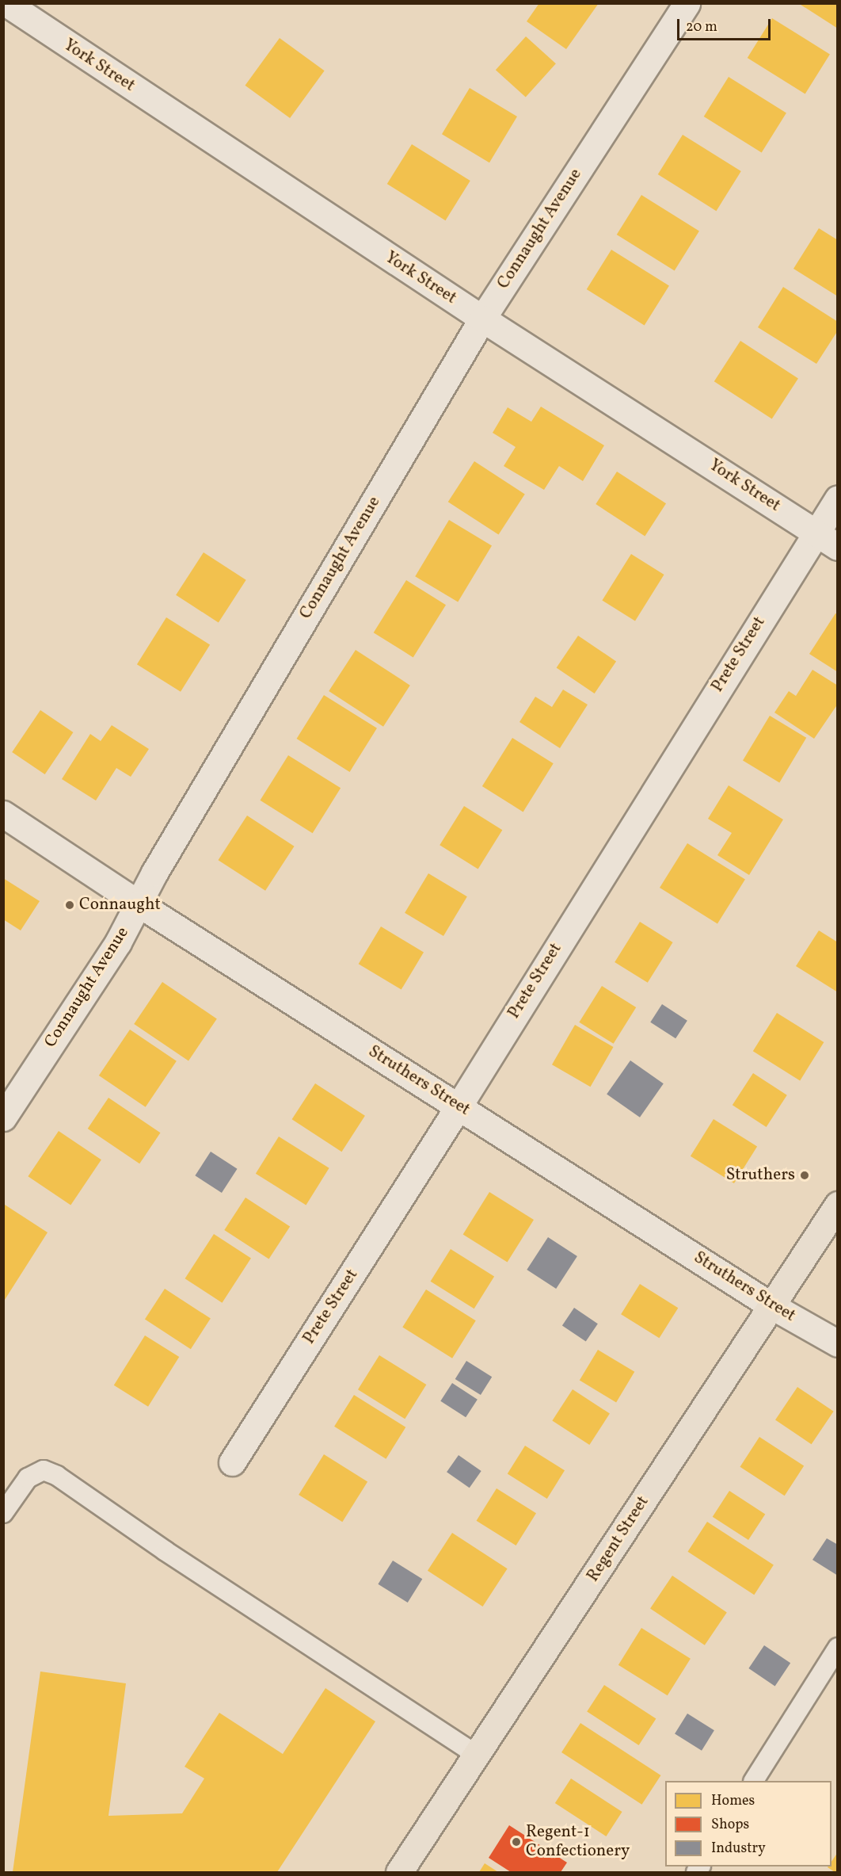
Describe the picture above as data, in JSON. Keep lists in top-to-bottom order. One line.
{"streets":{"main road":["Regent Street"],"street":["York Street","Connaught Avenue","Prete Street","Struthers Street"]},"crossings":[["York Street","Connaught Avenue"],["York Street","Prete Street"],["Connaught Avenue","Struthers Street"],["Prete Street","Struthers Street"],["Struthers Street","Regent Street"]],"places":["Connaught","Struthers","Regent-1 Confectionery"],"legend":["Homes","Shops","Industry"],"scale_bar":"20 m"}
